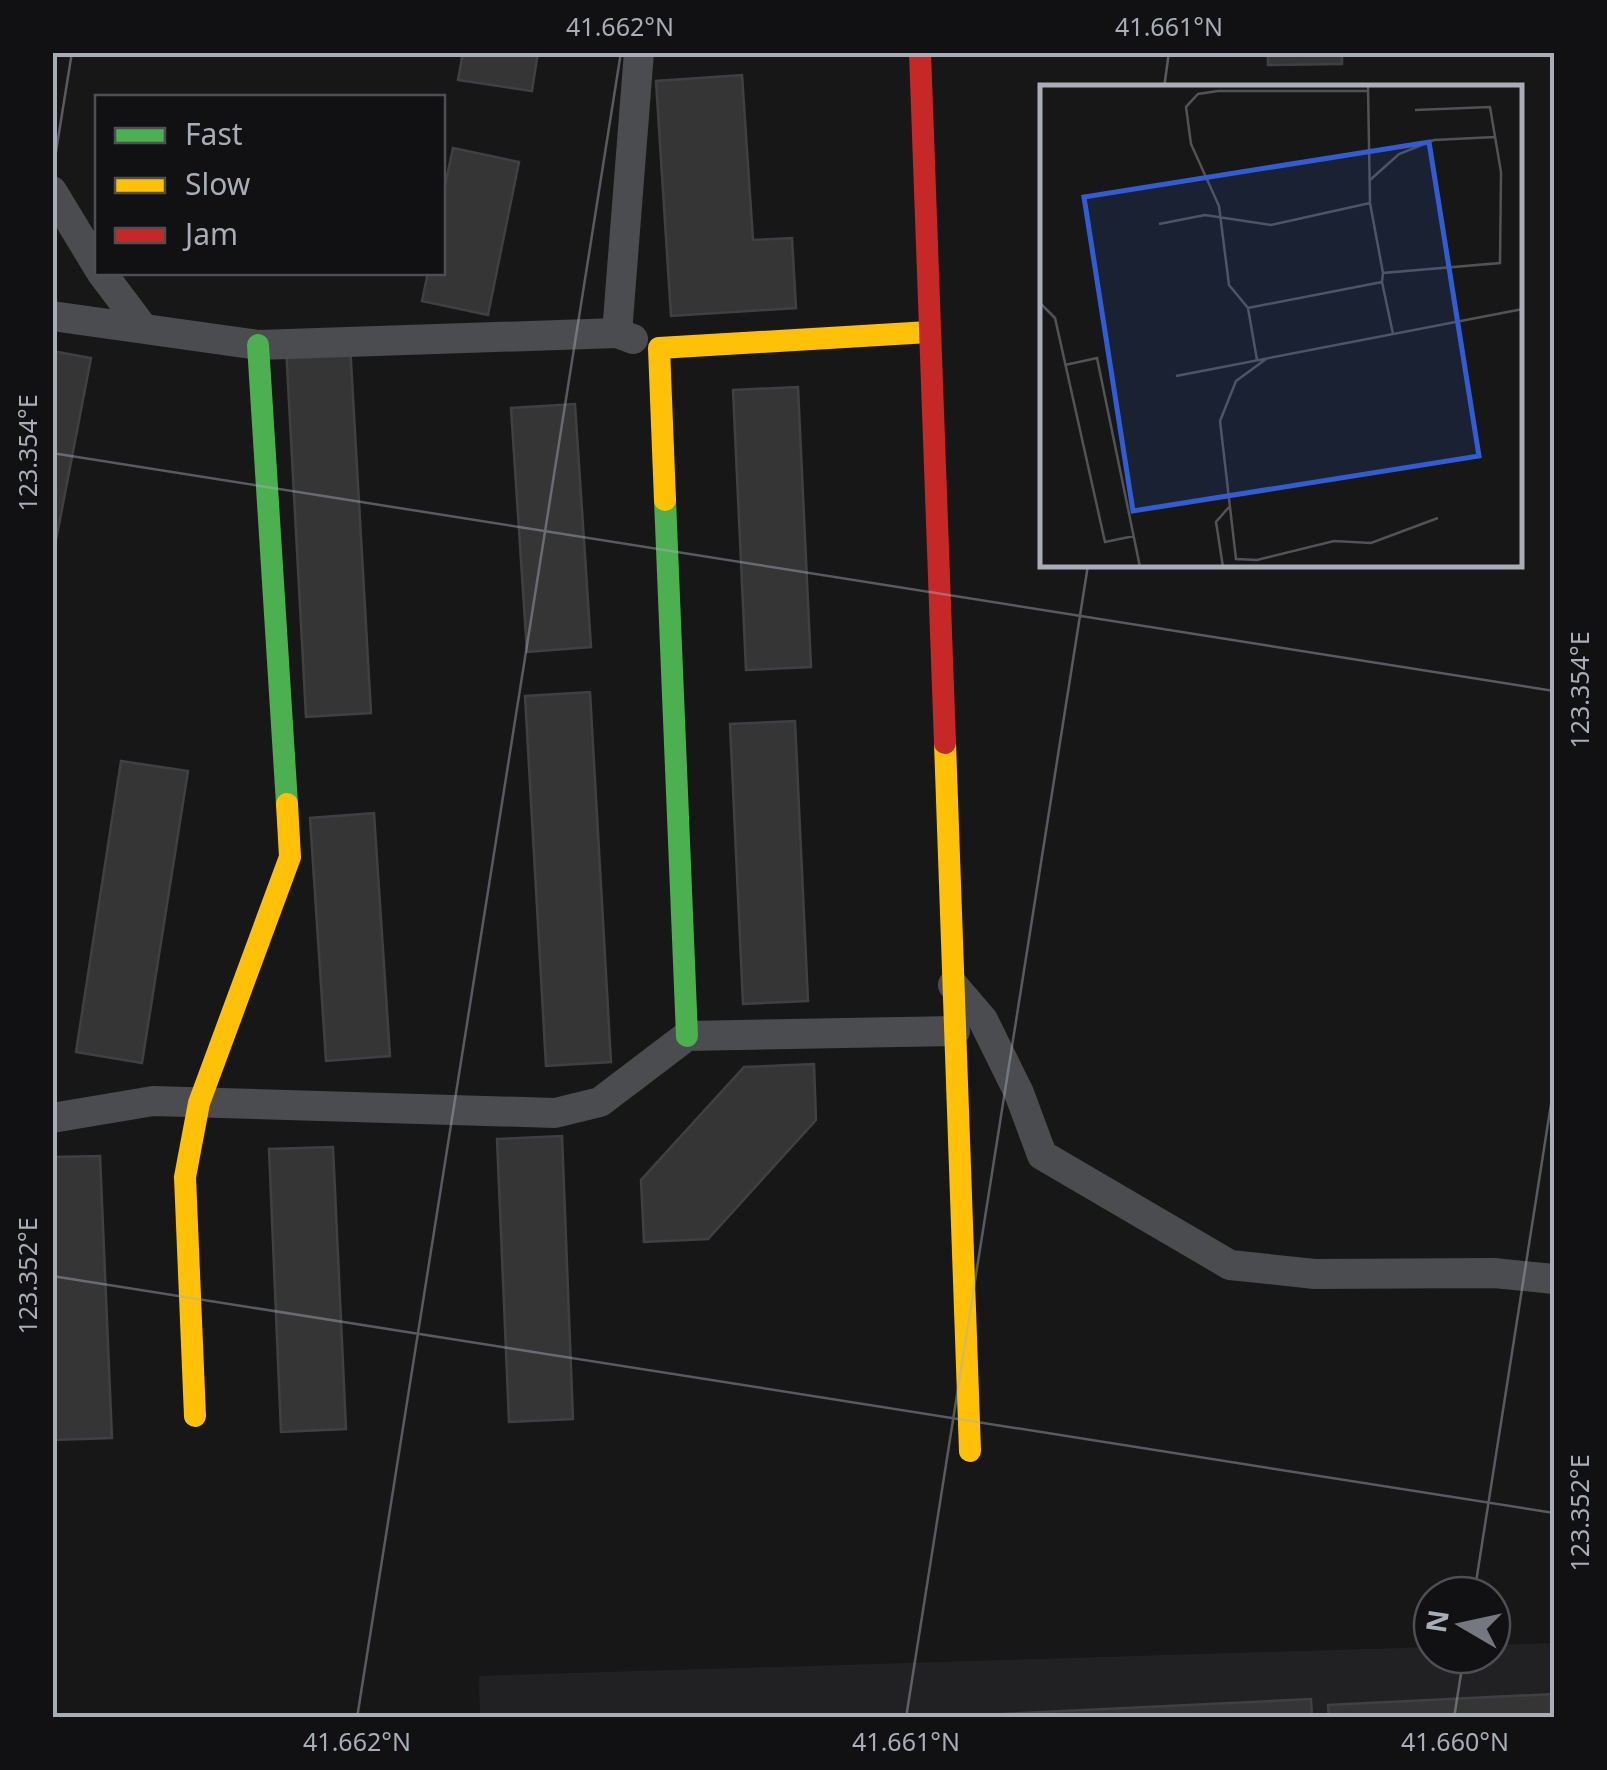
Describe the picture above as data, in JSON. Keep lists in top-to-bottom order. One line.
{"legend":["Fast","Slow","Jam"],"north":"left","coordinates":["41.662°N","41.661°N","123.354°E","123.352°E","41.660°N"]}
